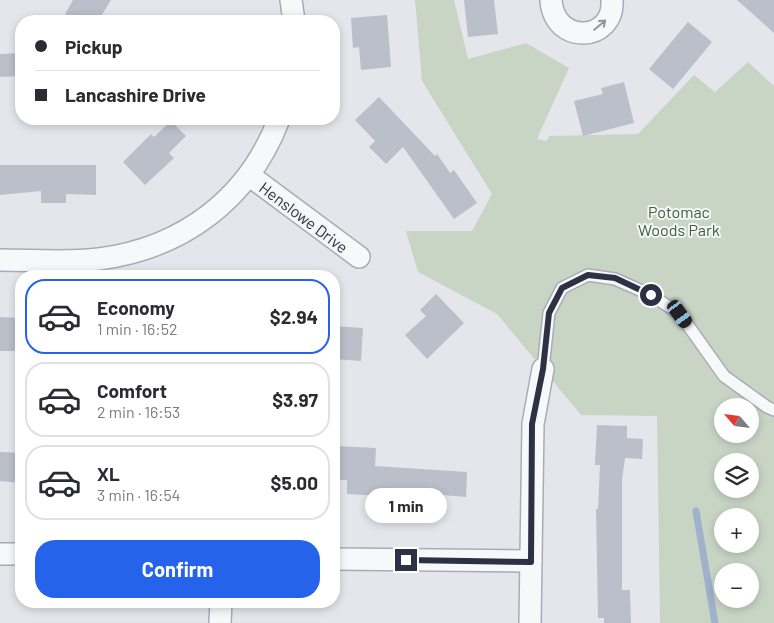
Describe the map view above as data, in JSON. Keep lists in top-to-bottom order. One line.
{"streets":{"street":["Henslowe Drive"]},"parks":["Potomac Woods Park"],"north":"top left","page":{"banner":["Pickup","Lancashire Drive"],"list":[{"name":"Economy","note":"1 min · 16:52","value":"$2.94"},{"name":"Comfort","note":"2 min · 16:53","value":"$3.97"},{"name":"XL","note":"3 min · 16:54","value":"$5.00"}],"map_buttons":["+","−"],"bubble":"1 min","buttons":"Confirm"}}
